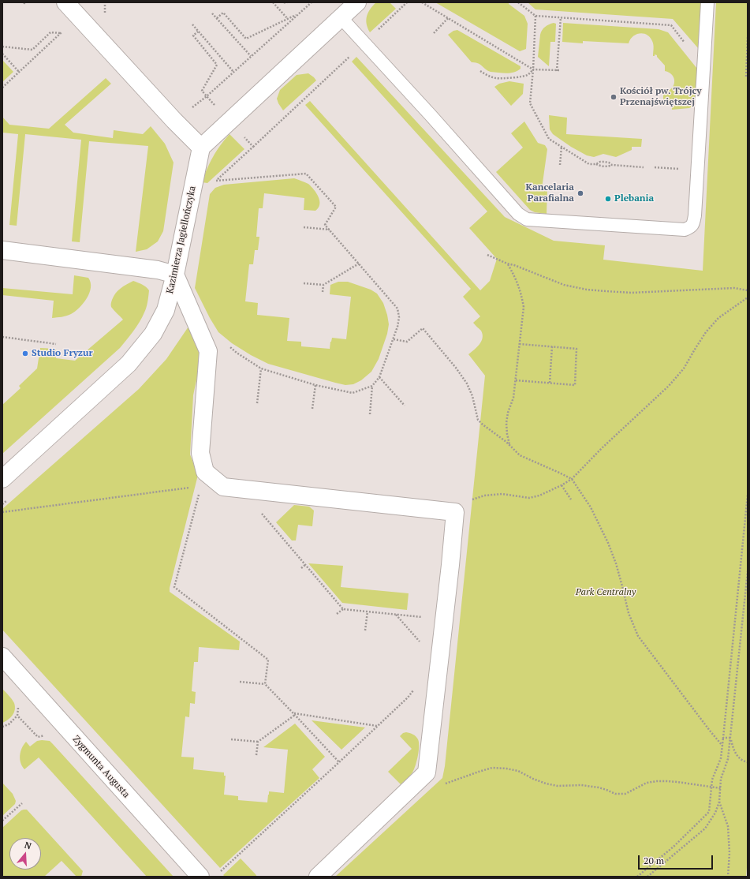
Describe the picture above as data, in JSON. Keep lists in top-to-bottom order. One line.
{"streets":{"street":["Kazimierza Jagiellończyka","Zygmunta Augusta"]},"parks":["Park Centralny"],"places":["Kościół pw. Trójcy Przenajświętszej","Kancelaria Parafialna","Plebania","Studio Fryzur"],"scale_bar":"20 m","north":"top"}
